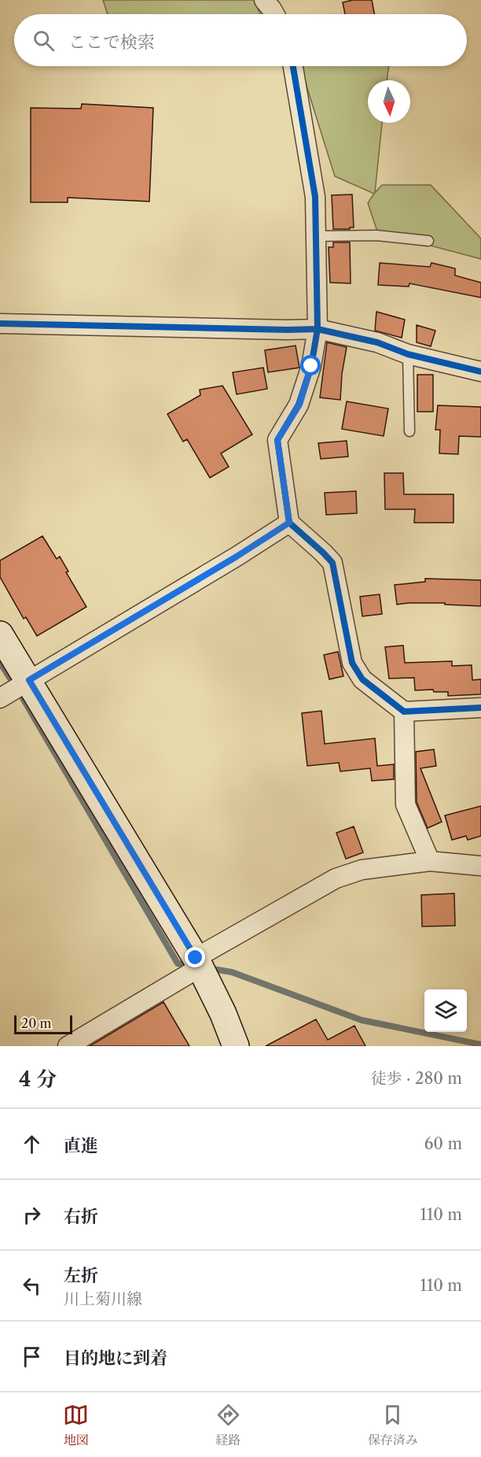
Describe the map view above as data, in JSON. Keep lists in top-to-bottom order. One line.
{"scale_bar":"20 m","north":"bottom","page":{"search":"ここで検索","scale":"20 m","heading":["4 分","徒歩 · 280 m"],"list":[["直進","60 m"],["右折","110 m"],["左折","川上菊川線","110 m"],"目的地に到着"],"nav":["地図","経路","保存済み"]}}
